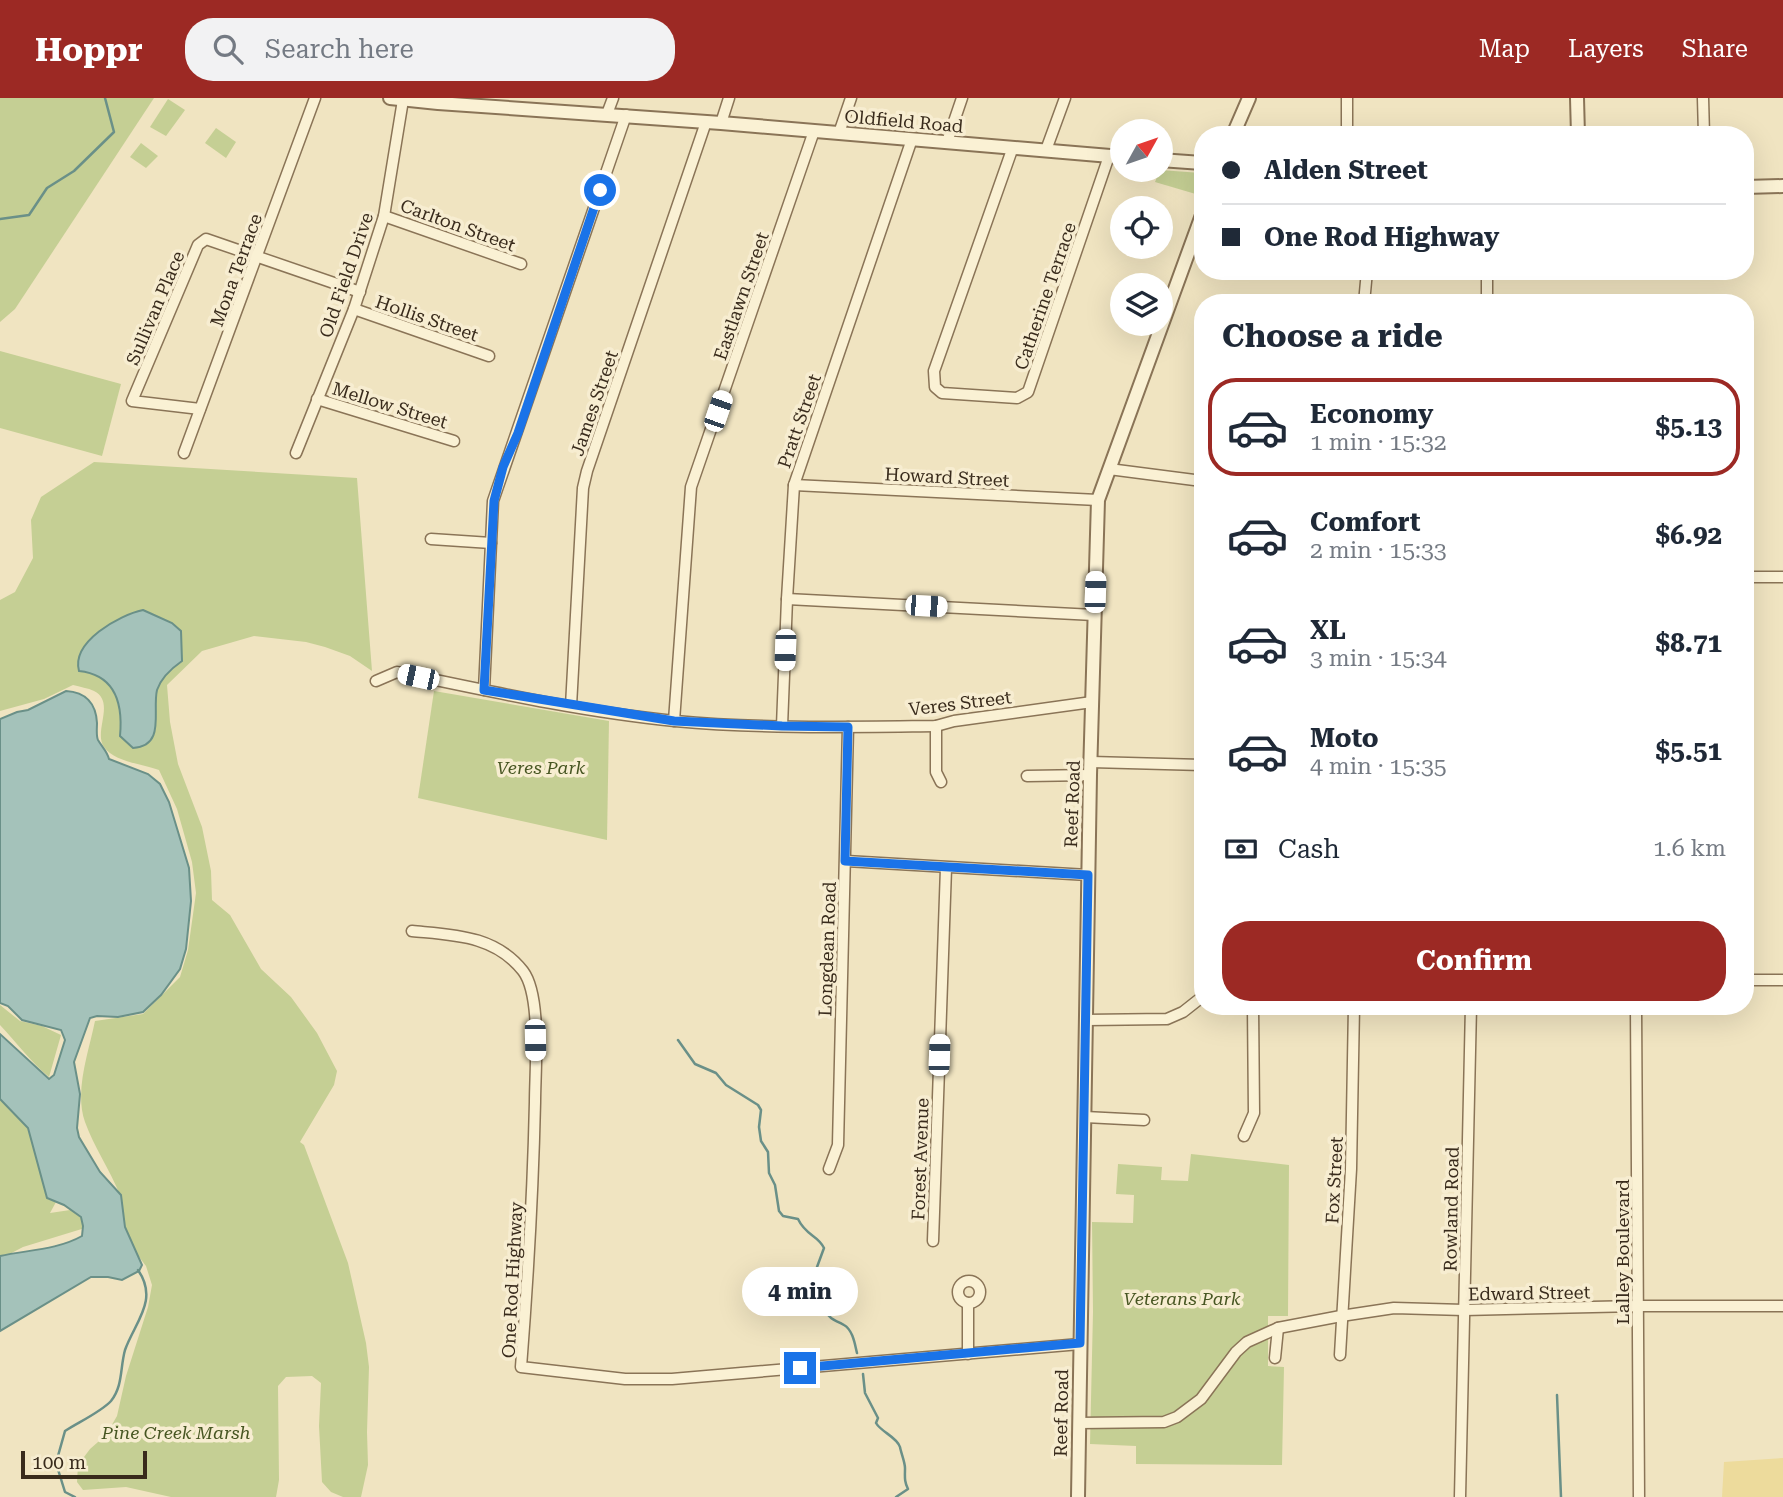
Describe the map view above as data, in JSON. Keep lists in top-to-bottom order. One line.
{"streets":{"street":["Oldfield Road","Carlton Street","Mona Terrace","Old Field Drive","Eastlawn Street","Catherine Terrace","Sullivan Place","Hollis Street","James Street","Mellow Street","Pratt Street","Howard Street","Veres Street","Reef Road","Longdean Road","Forest Avenue","Fox Street","Rowland Road","Lalley Boulevard","One Rod Highway","Edward Street"]},"crossings":[["Oldfield Road","Old Field Drive"],["Oldfield Road","Eastlawn Street"],["Oldfield Road","Catherine Terrace"],["Oldfield Road","James Street"],["Oldfield Road","Pratt Street"],["Carlton Street","Old Field Drive"],["Mona Terrace","Sullivan Place"],["Old Field Drive","Sullivan Place"],["Old Field Drive","Hollis Street"],["Old Field Drive","Mellow Street"],["Eastlawn Street","Veres Street"],["James Street","Veres Street"],["Pratt Street","Howard Street"],["Pratt Street","Veres Street"],["Howard Street","Reef Road"],["Veres Street","Reef Road"],["Veres Street","Longdean Road"],["Reef Road","One Rod Highway"],["Reef Road","Edward Street"],["Fox Street","Edward Street"],["Rowland Road","Edward Street"],["Lalley Boulevard","Edward Street"]],"parks":["Veres Park","Veterans Park","Pine Creek Marsh"],"scale_bar":"100 m","north":"top right","page":{"header":"Hoppr","search":"Search here","nav":["Map","Layers","Share"],"banner":["Alden Street","One Rod Highway"],"heading":"Choose a ride","list":[{"name":"Economy","note":"1 min · 15:32","value":"$5.13"},{"name":"Comfort","note":"2 min · 15:33","value":"$6.92"},{"name":"XL","note":"3 min · 15:34","value":"$8.71"},{"name":"Moto","note":"4 min · 15:35","value":"$5.51"}],"pay":["Cash","1.6 km"],"buttons":"Confirm","bubble":"4 min","scale":"100 m"}}
